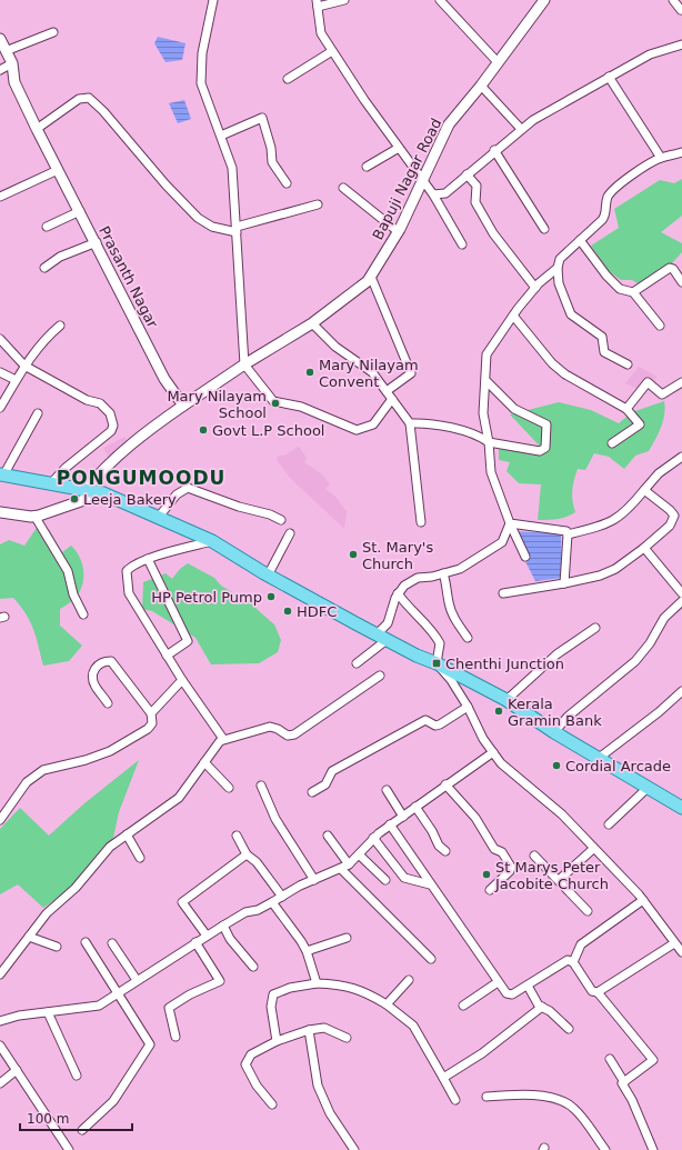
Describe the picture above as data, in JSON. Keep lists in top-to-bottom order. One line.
{"streets":{"street":["Bapuji Nagar Road","Prasanth Nagar"]},"crossings":[["Bapuji Nagar Road","Prasanth Nagar"]],"districts":["PONGUMOODU"],"places":{"other":["Mary Nilayam Convent","Mary Nilayam School","Govt L.P School","Leeja Bakery","St. Mary's Church","HP Petrol Pump","HDFC","Kerala Gramin Bank","Cordial Arcade","St Marys Peter Jacobite Church"],"transit":["Chenthi Junction"]},"scale_bar":"100 m"}
